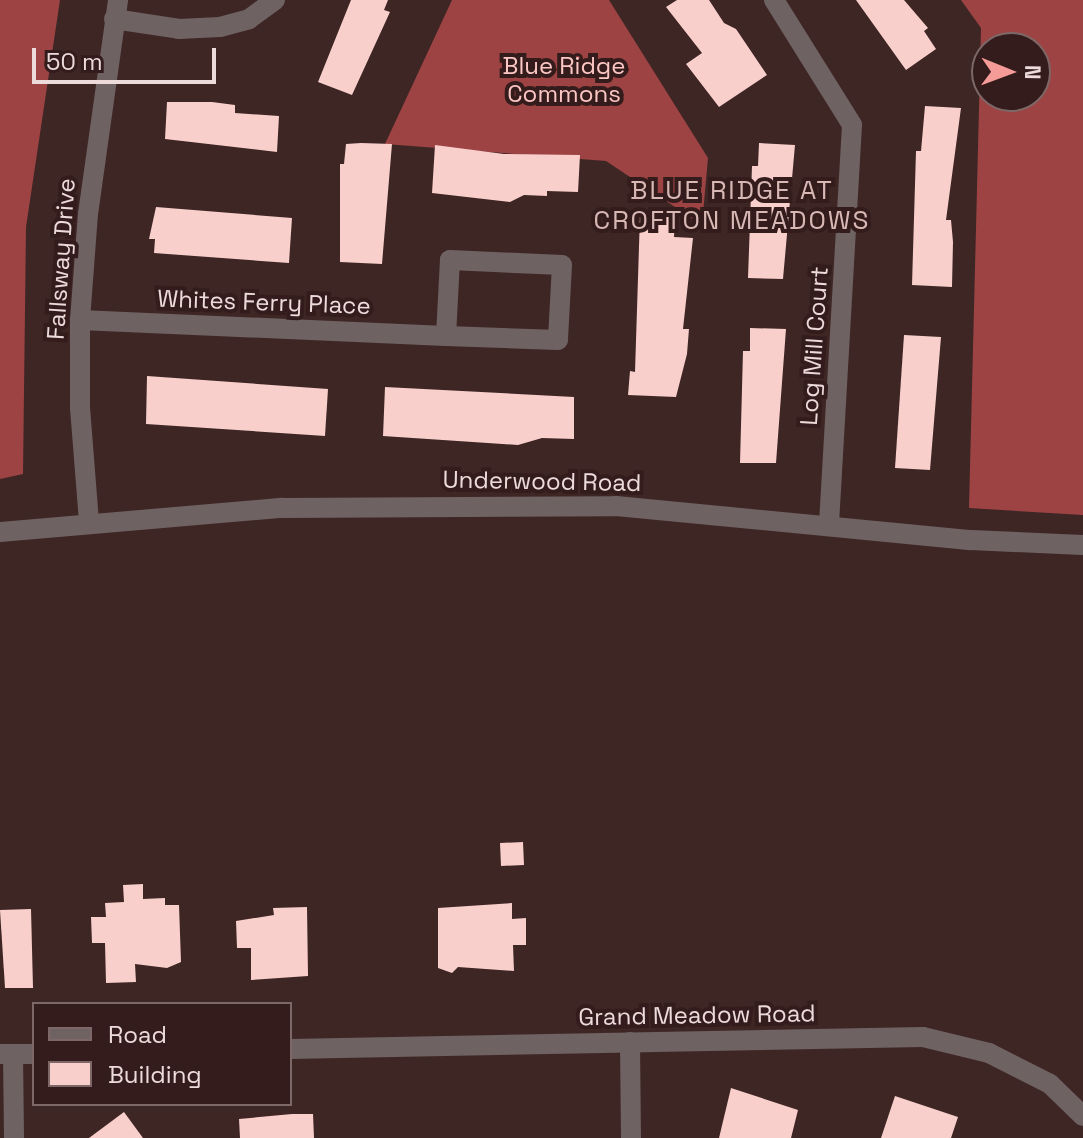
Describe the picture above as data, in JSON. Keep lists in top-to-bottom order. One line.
{"streets":{"street":["Fallsway Drive","Whites Ferry Place","Log Mill Court","Underwood Road","Grand Meadow Road"]},"crossings":[["Fallsway Drive","Whites Ferry Place"],["Fallsway Drive","Underwood Road"],["Log Mill Court","Underwood Road"]],"districts":["BLUE RIDGE AT CROFTON MEADOWS"],"parks":["Blue Ridge Commons"],"legend":["Road","Building"],"scale_bar":"50 m","north":"right"}
